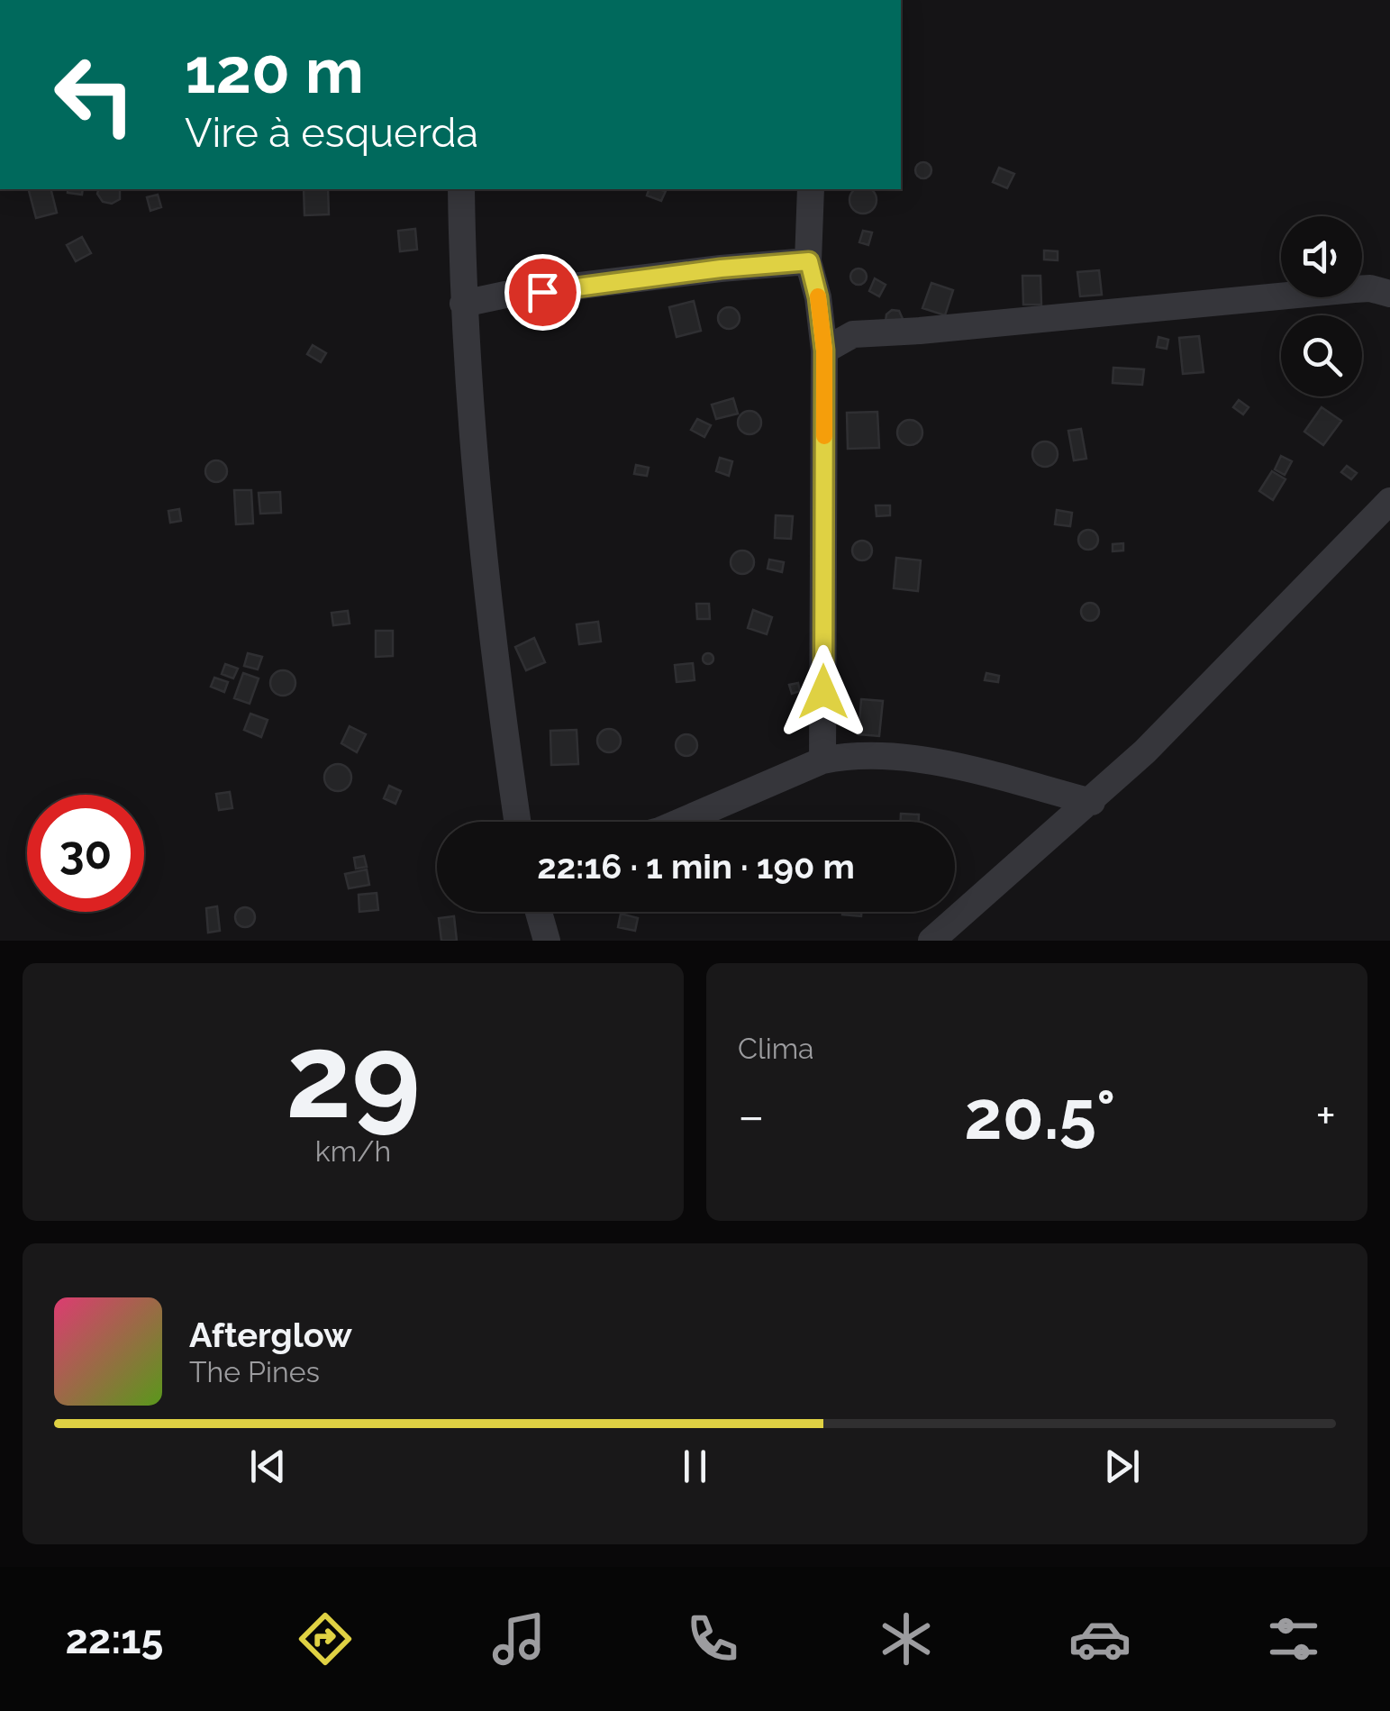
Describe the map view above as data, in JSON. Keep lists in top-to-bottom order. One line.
{"page":{"turn":["120 m","Vire à esquerda"],"limit":"30","trip":"22:16 · 1 min · 190 m","tile":[["29","km/h"],"Clima"],"heat":["−","20.5°","+"],"song":["Afterglow","The Pines"],"tabs":"22:15"}}
